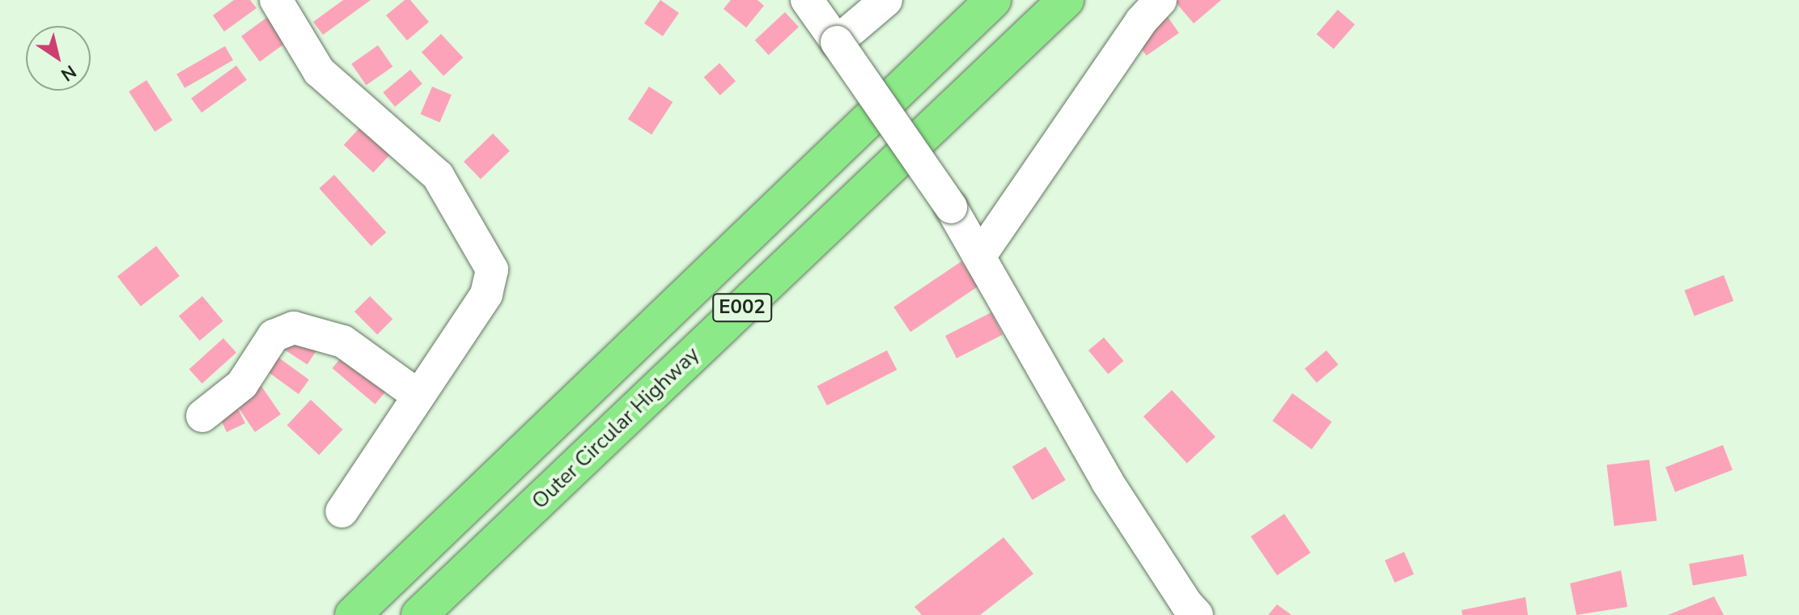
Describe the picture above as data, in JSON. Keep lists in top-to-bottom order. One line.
{"streets":{"highway":["E002","Outer Circular Highway"]},"north":"bottom right"}
